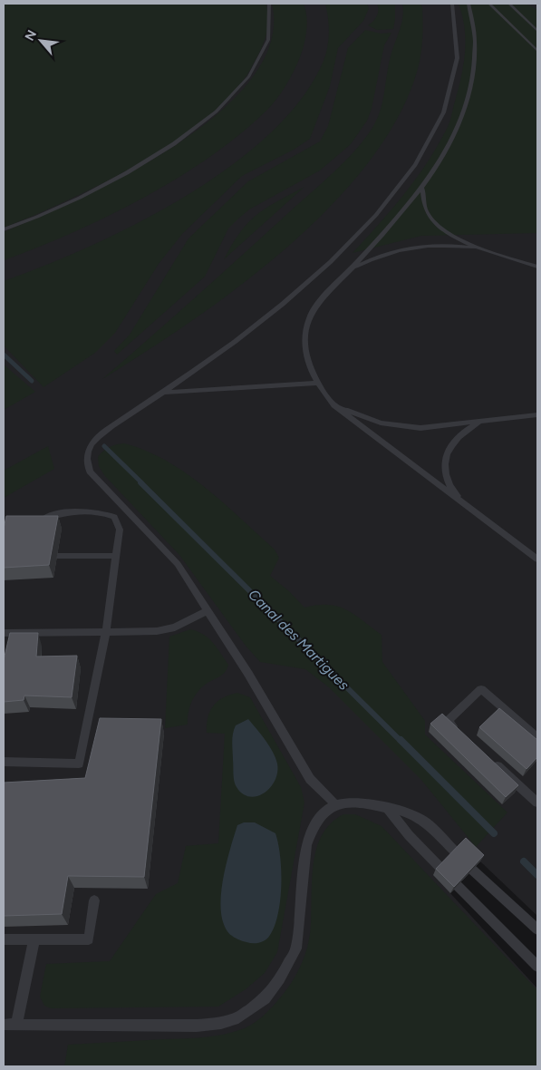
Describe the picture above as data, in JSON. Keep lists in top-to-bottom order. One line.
{"water":["Canal des Martigues"],"north":"top left"}
